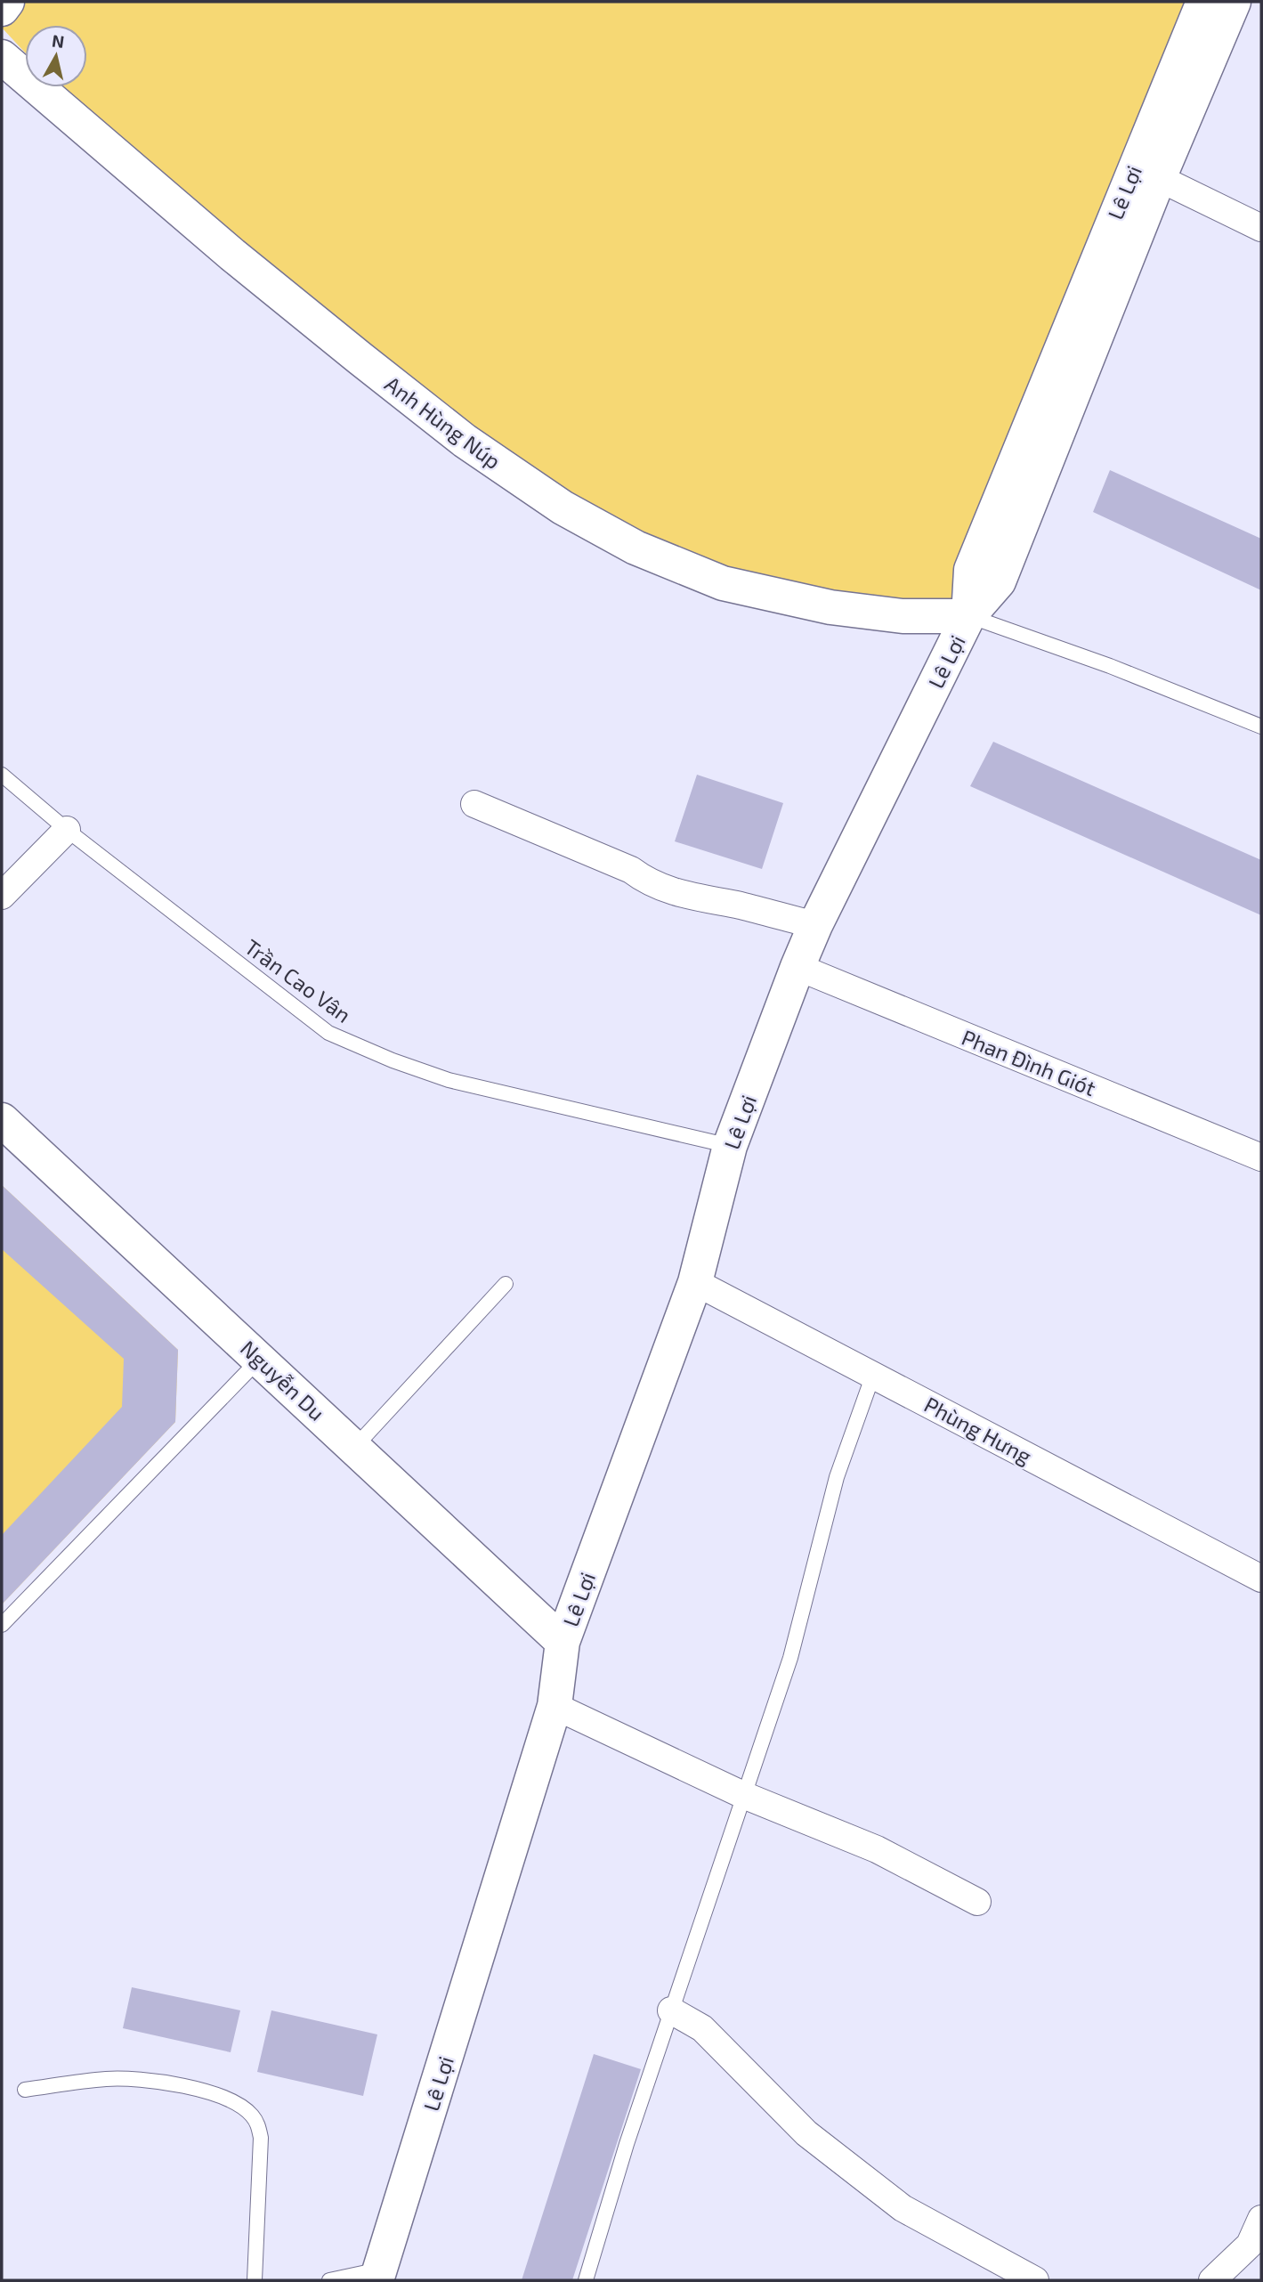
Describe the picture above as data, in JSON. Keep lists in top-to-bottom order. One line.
{"streets":{"street":["Lê Lợi","Anh Hùng Núp","Phan Đình Giót","Nguyễn Du","Phùng Hưng"],"lane":["Trần Cao Vân"]},"crossings":[["Lê Lợi","Anh Hùng Núp"],["Lê Lợi","Trần Cao Vân"],["Lê Lợi","Phan Đình Giót"],["Lê Lợi","Nguyễn Du"],["Lê Lợi","Phùng Hưng"]],"north":"top"}
